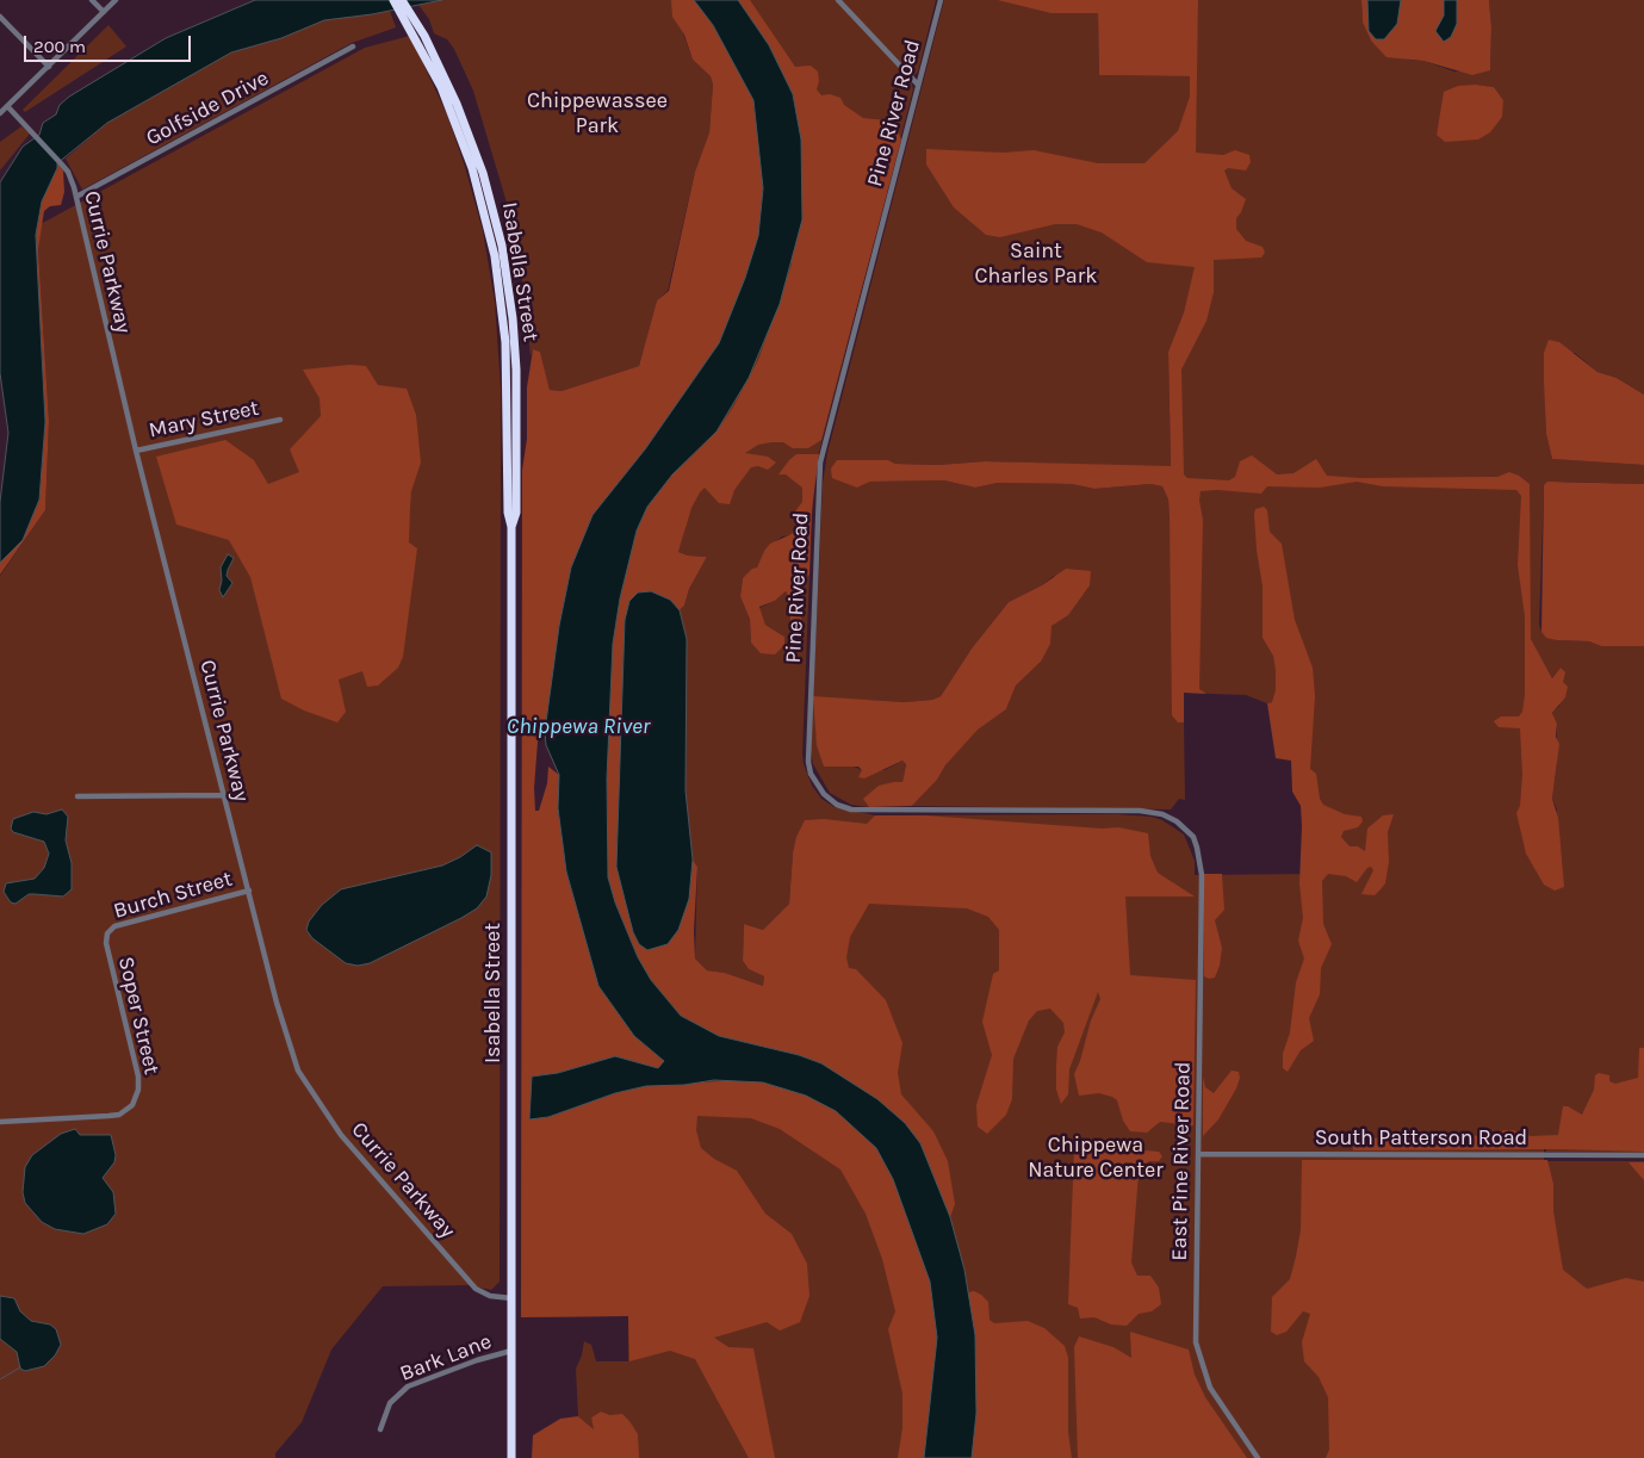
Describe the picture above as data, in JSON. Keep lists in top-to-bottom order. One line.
{"streets":{"highway":["Isabella Street"],"street":["Golfside Drive","Pine River Road","Currie Parkway","Mary Street","Burch Street","Soper Street","South Patterson Road","East Pine River Road","Bark Lane"]},"crossings":[["Golfside Drive","Currie Parkway"],["Pine River Road","East Pine River Road"],["Currie Parkway","Isabella Street"],["Currie Parkway","Mary Street"],["Currie Parkway","Burch Street"],["Isabella Street","Bark Lane"],["Burch Street","Soper Street"],["South Patterson Road","East Pine River Road"]],"water":["Chippewa River"],"parks":["Chippewassee Park","Saint Charles Park","Chippewa Nature Center"],"scale_bar":"200 m"}
